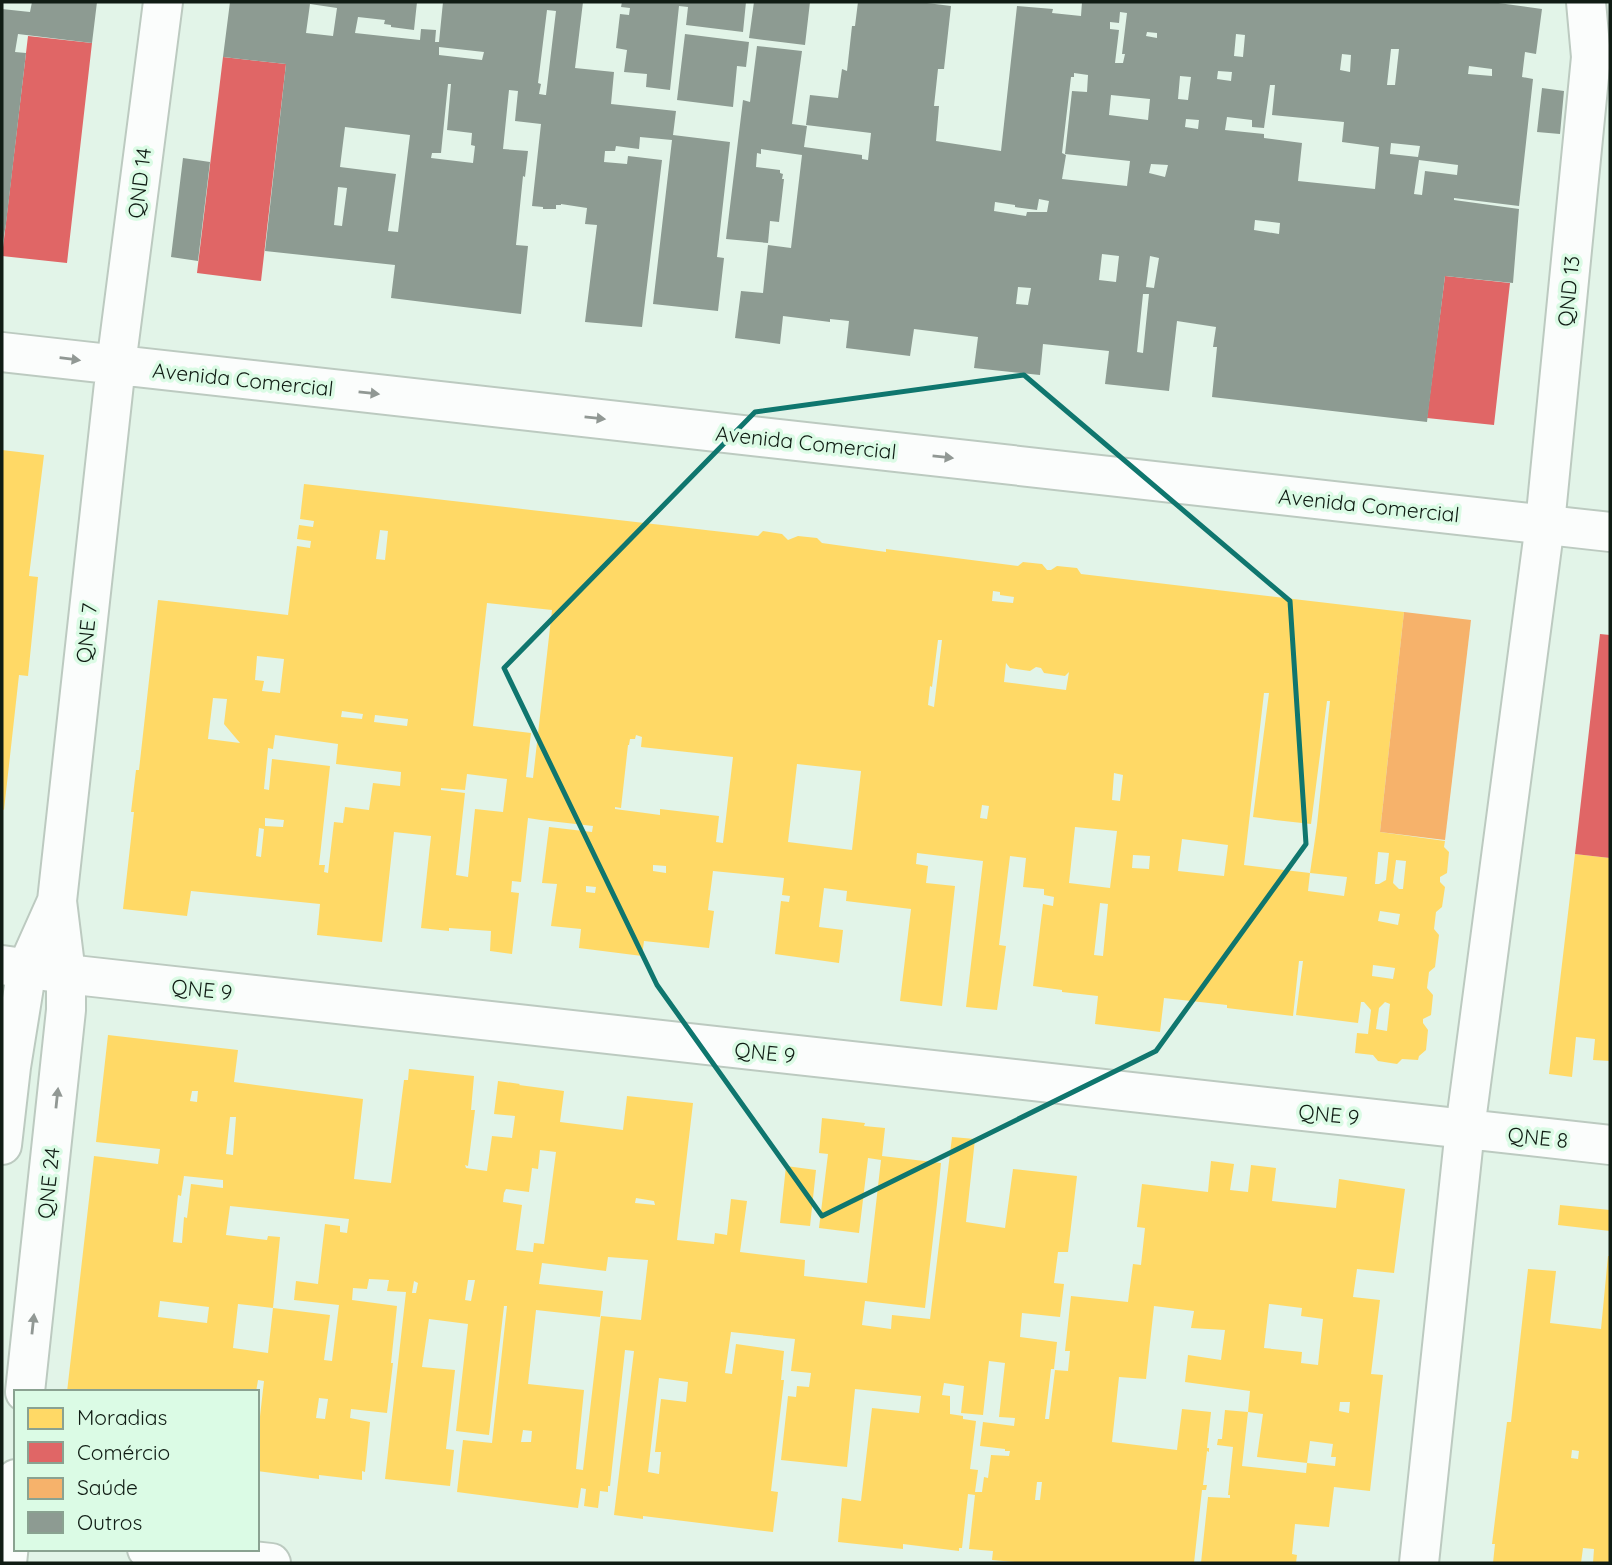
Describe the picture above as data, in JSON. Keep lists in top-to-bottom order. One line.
{"streets":{"street":["QND 14","QND 13","Avenida Comercial","QNE 7","QNE 9","QNE 8","QNE 24"]},"crossings":[["QND 14","Avenida Comercial"],["QND 14","QNE 7"],["QND 13","Avenida Comercial"],["QND 13","QNE 9"],["QND 13","QNE 8"],["Avenida Comercial","QNE 7"],["QNE 7","QNE 9"],["QNE 7","QNE 24"],["QNE 9","QNE 8"],["QNE 9","QNE 24"]],"one_way":["Avenida Comercial"],"legend":["Moradias","Comércio","Saúde","Outros"]}
